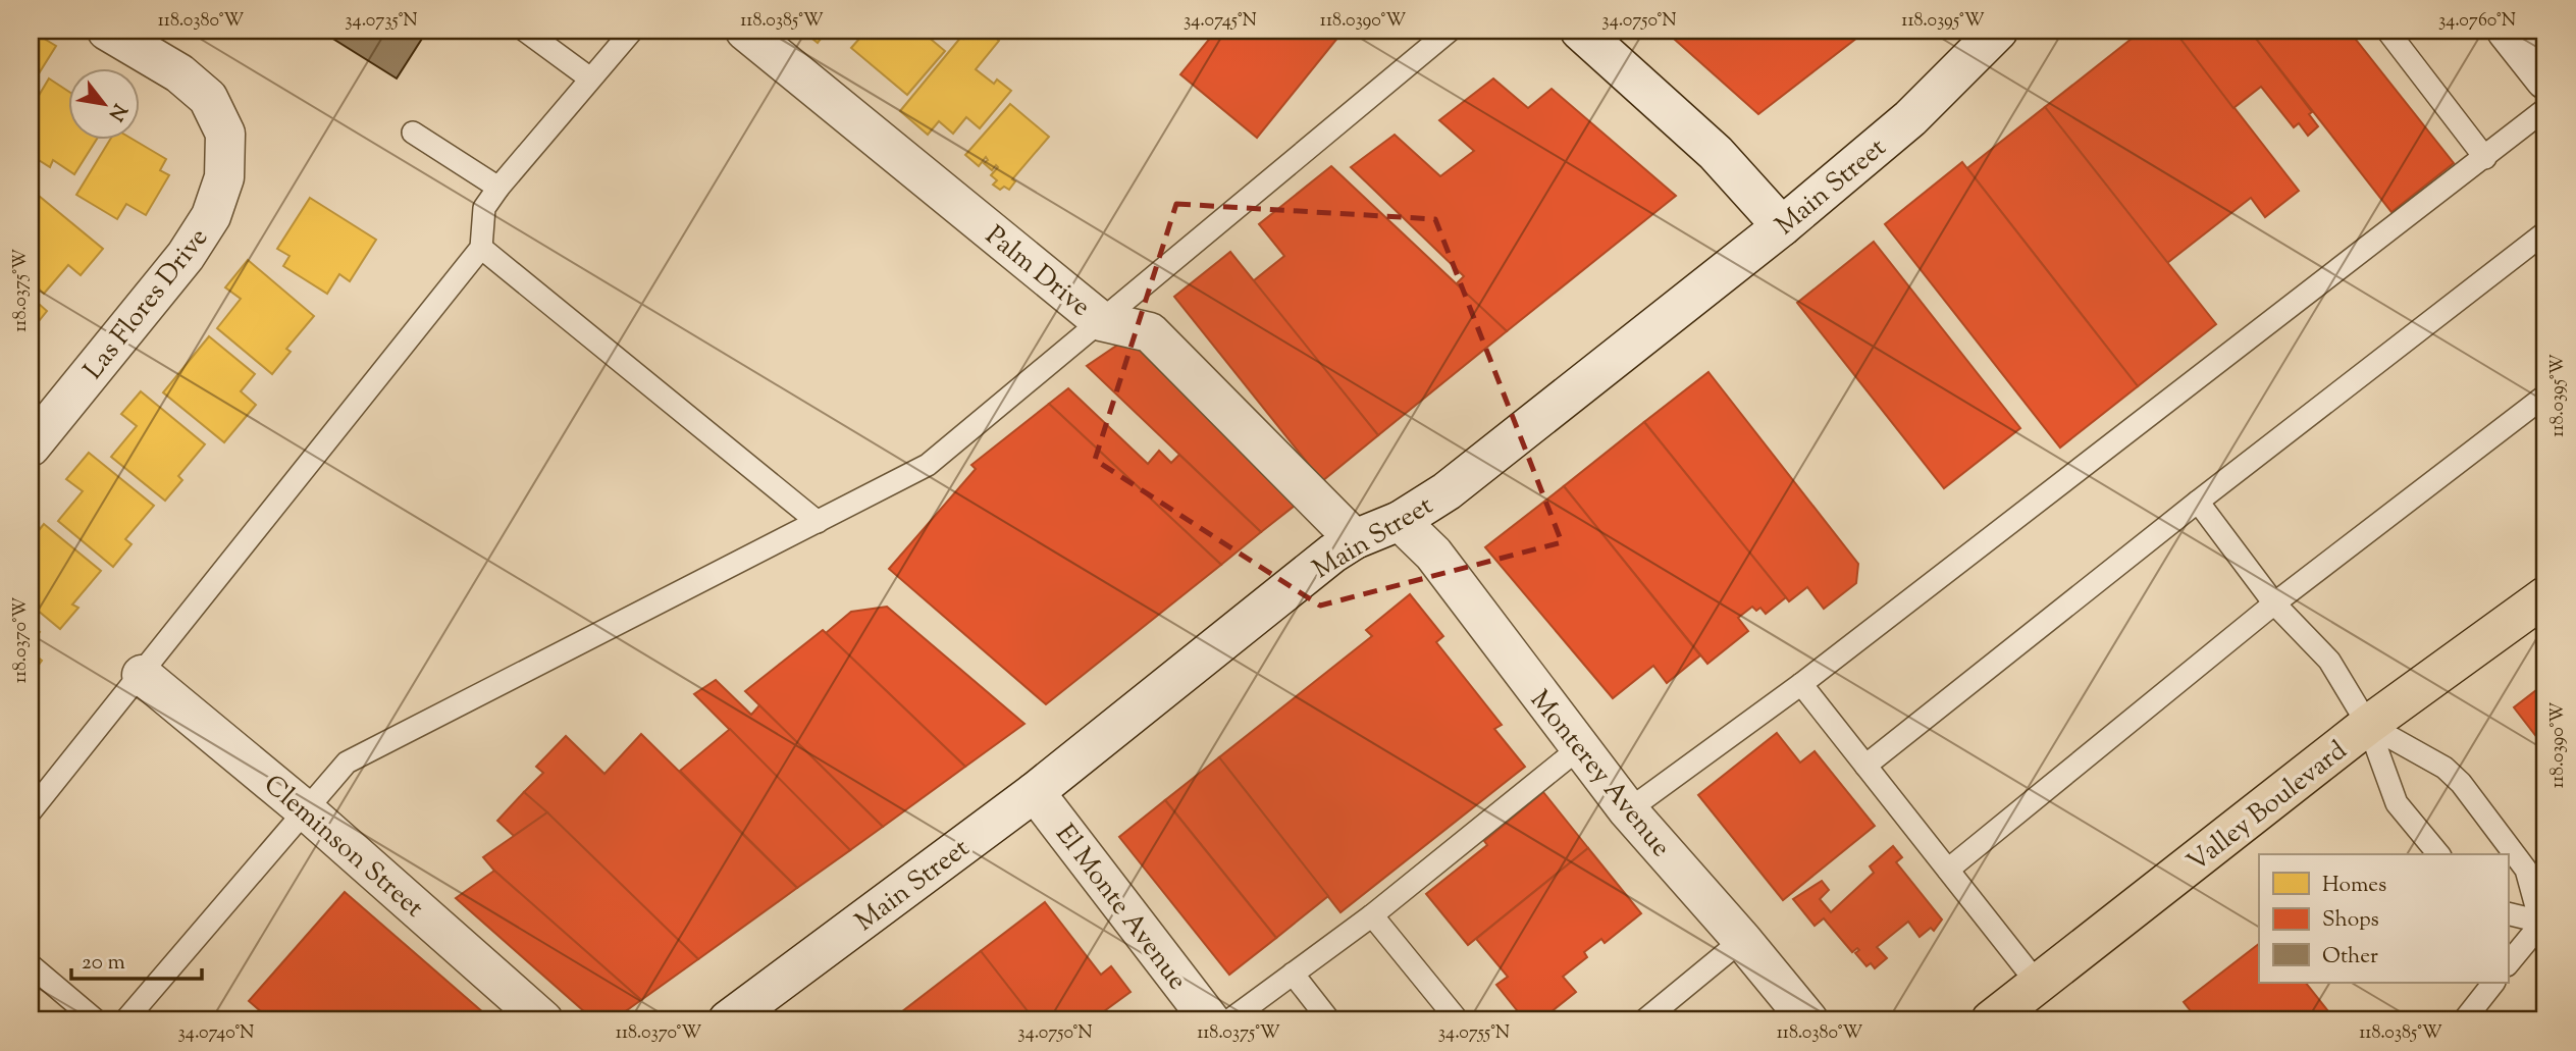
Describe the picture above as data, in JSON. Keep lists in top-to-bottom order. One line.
{"streets":{"main road":["Valley Boulevard"],"street":["Main Street","Palm Drive","Las Flores Drive","Monterey Avenue","Cleminson Street","El Monte Avenue"]},"crossings":[["Main Street","Palm Drive"],["Main Street","Monterey Avenue"],["Main Street","El Monte Avenue"]],"legend":["Homes","Shops","Other"],"scale_bar":"20 m","north":"bottom right","coordinates":["118.0380°W","34.0735°N","118.0385°W","34.0745°N","118.0390°W","34.0750°N","118.0395°W","34.0760°N","118.0375°W","118.0370°W","34.0740°N","34.0755°N"]}
